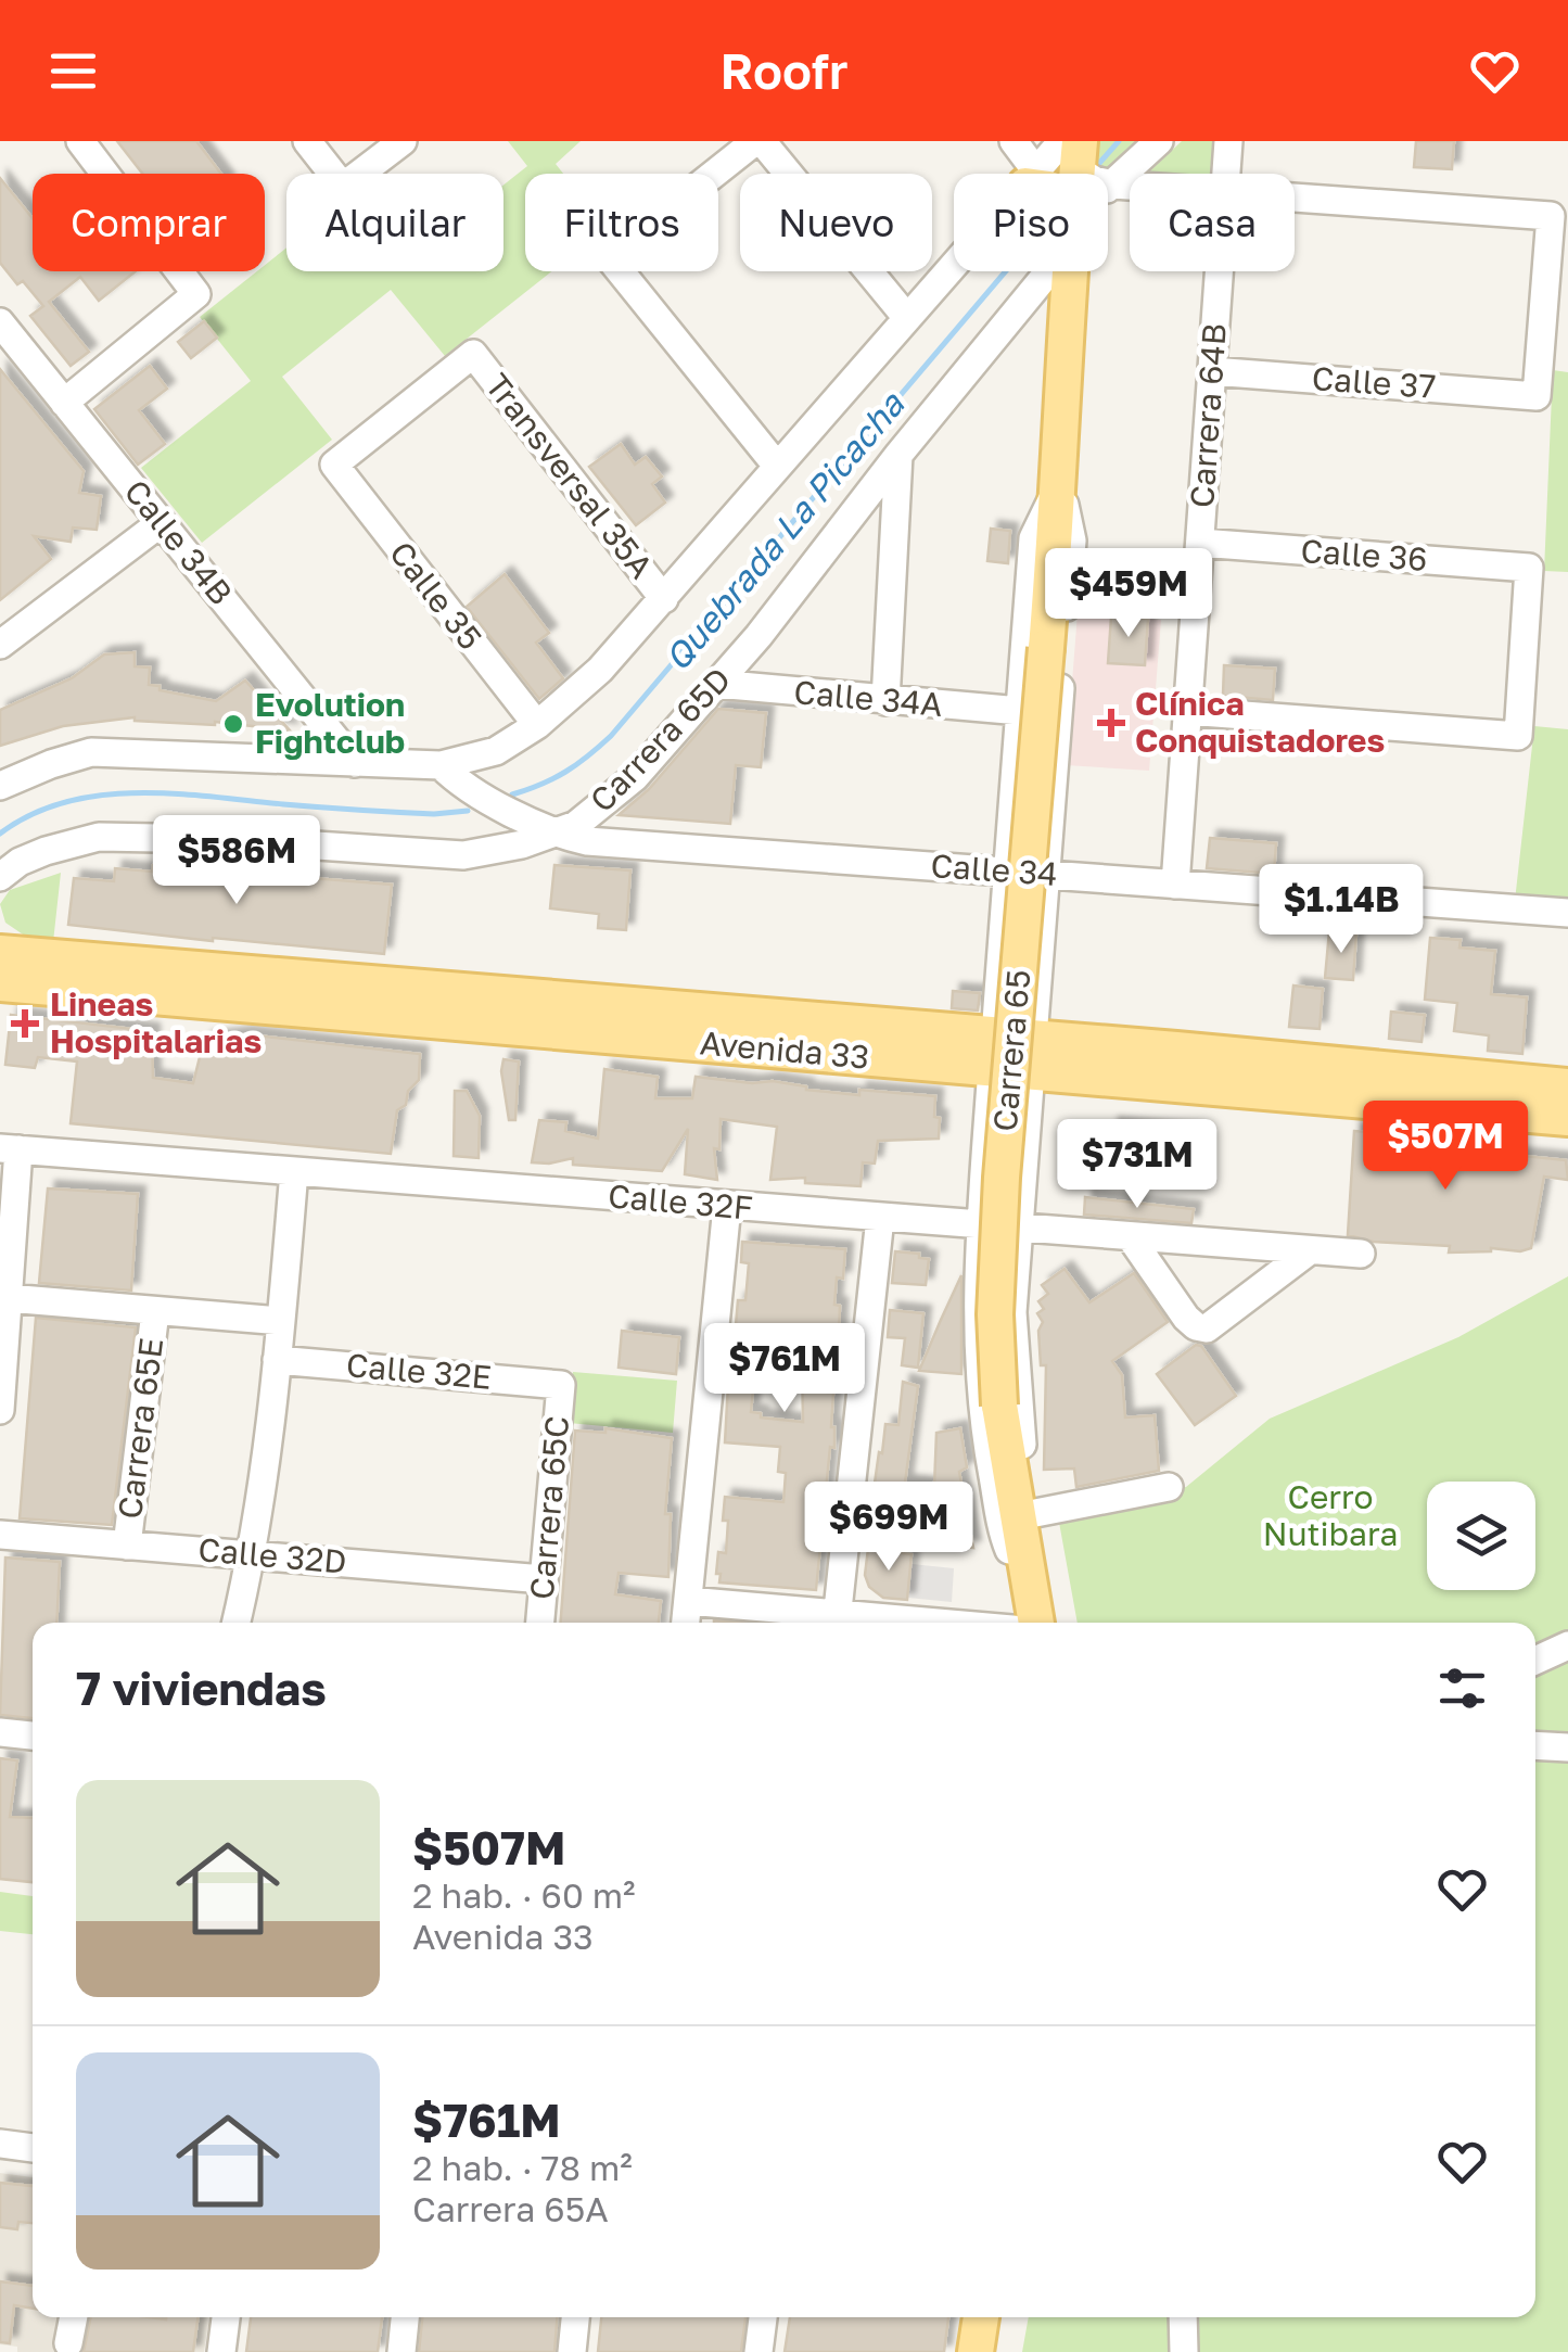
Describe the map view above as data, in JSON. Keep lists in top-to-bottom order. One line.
{"streets":{"main road":["Avenida 33","Carrera 65"],"street":["Calle 37","Carrera 64B","Transversal 35A","Calle 34B","Calle 36","Calle 35","Calle 34A","Carrera 65D","Calle 34","Calle 32F","Calle 32E","Carrera 65E","Carrera 65C","Calle 32D"]},"crossings":[["Calle 37","Carrera 64B"],["Carrera 64B","Calle 36"],["Carrera 64B","Calle 34"],["Transversal 35A","Calle 35"],["Calle 34A","Carrera 65D"],["Calle 34A","Carrera 65"],["Carrera 65D","Calle 34"],["Calle 34","Carrera 65"],["Avenida 33","Carrera 65"],["Carrera 65","Calle 32F"],["Calle 32E","Carrera 65C"],["Carrera 65E","Calle 32D"],["Carrera 65C","Calle 32D"]],"water":["Quebrada La Picacha"],"parks":["Cerro Nutibara"],"places":{"health":["Clínica Conquistadores","Lineas Hospitalarias"],"other":["Evolution Fightclub"]},"page":{"header":"Roofr","chip":["Comprar","Alquilar","Filtros","Nuevo","Piso","Casa"],"price":["$459M","$586M","$1.14B","$507M","$731M","$761M","$699M"],"heading":"7 viviendas","list":[{"name":"$507M","note":"2 hab. · 60 m² · Avenida 33"},{"name":"$761M","note":"2 hab. · 78 m² · Carrera 65A"}]}}
